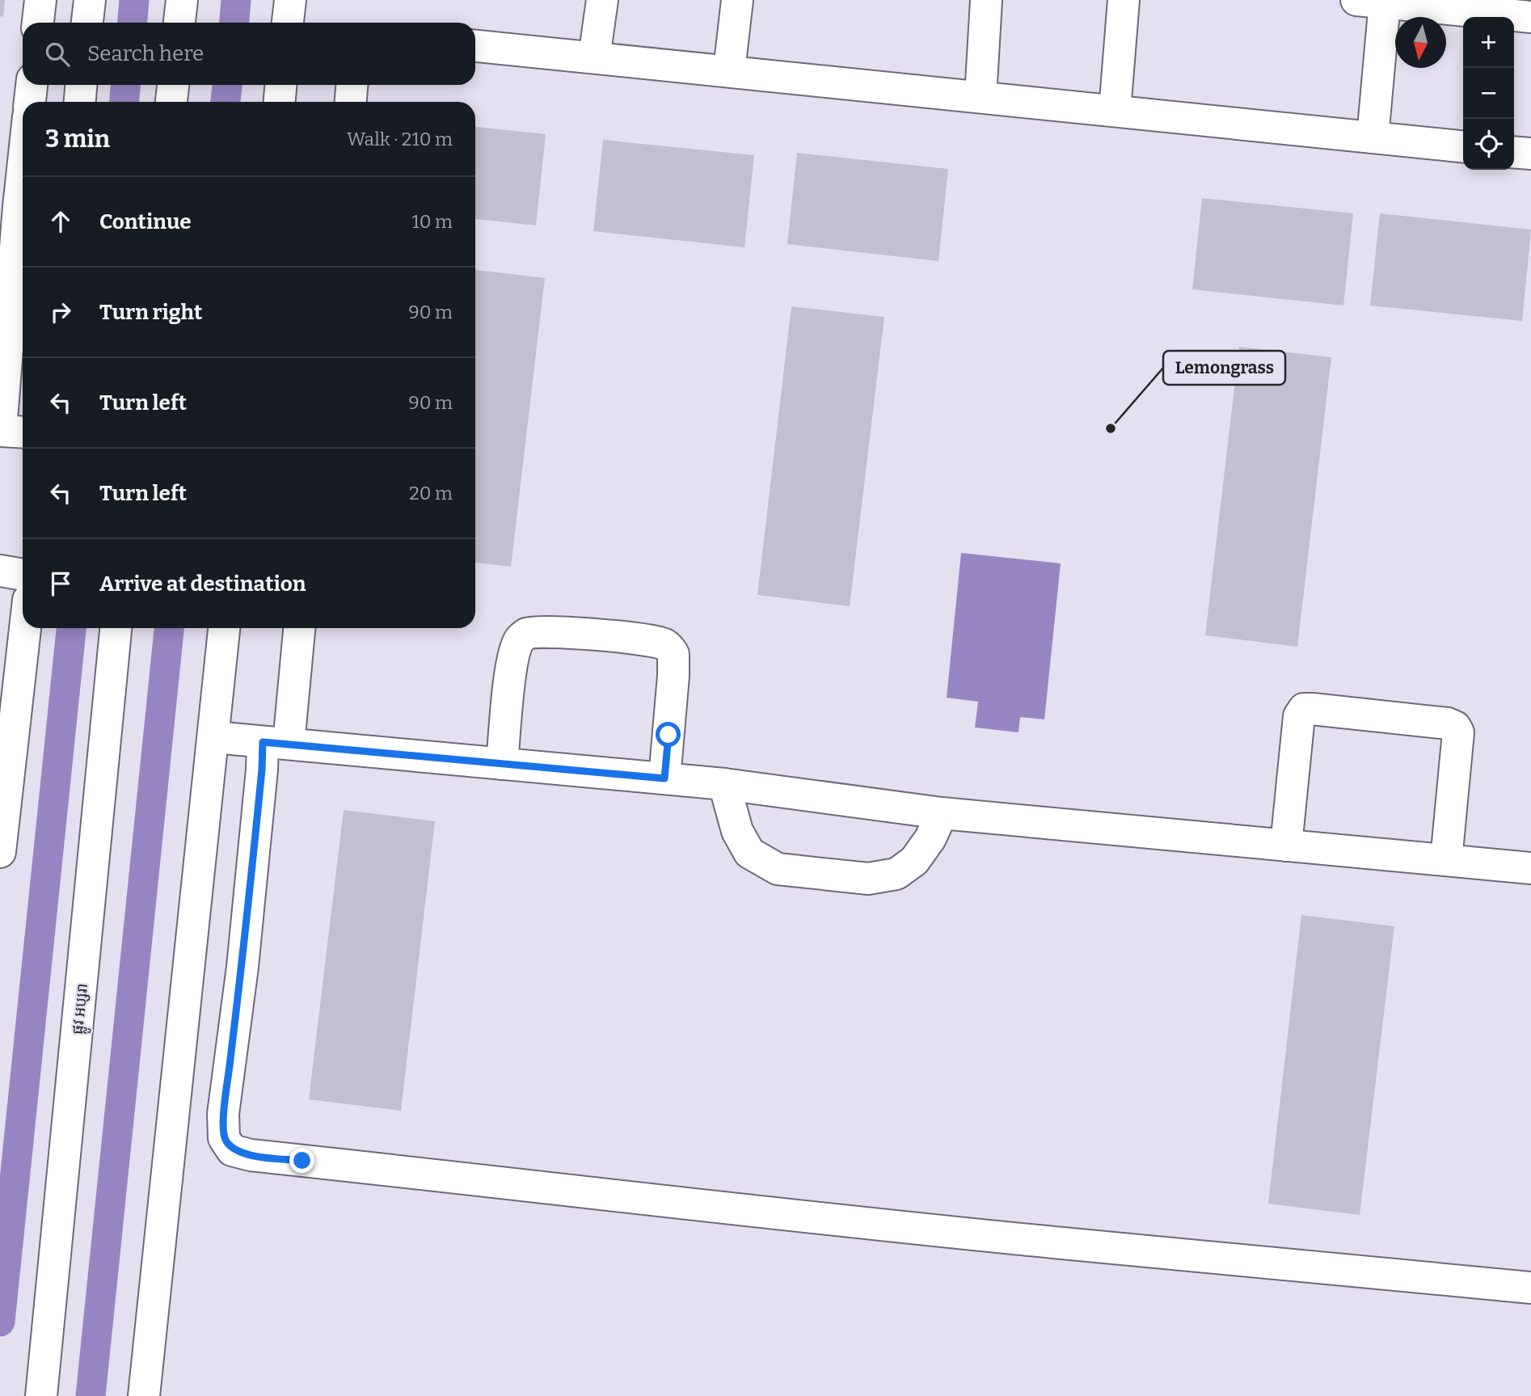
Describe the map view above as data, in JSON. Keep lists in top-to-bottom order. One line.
{"streets":{"street":["ផ្លូវ អប្សរា"]},"places":["Lemongrass"],"north":"bottom","page":{"map_buttons":["+","−"],"search":"Search here","heading":["3 min","Walk · 210 m"],"list":[["Continue","10 m"],["Turn right","90 m"],["Turn left","90 m"],["Turn left","20 m"],"Arrive at destination"]}}
